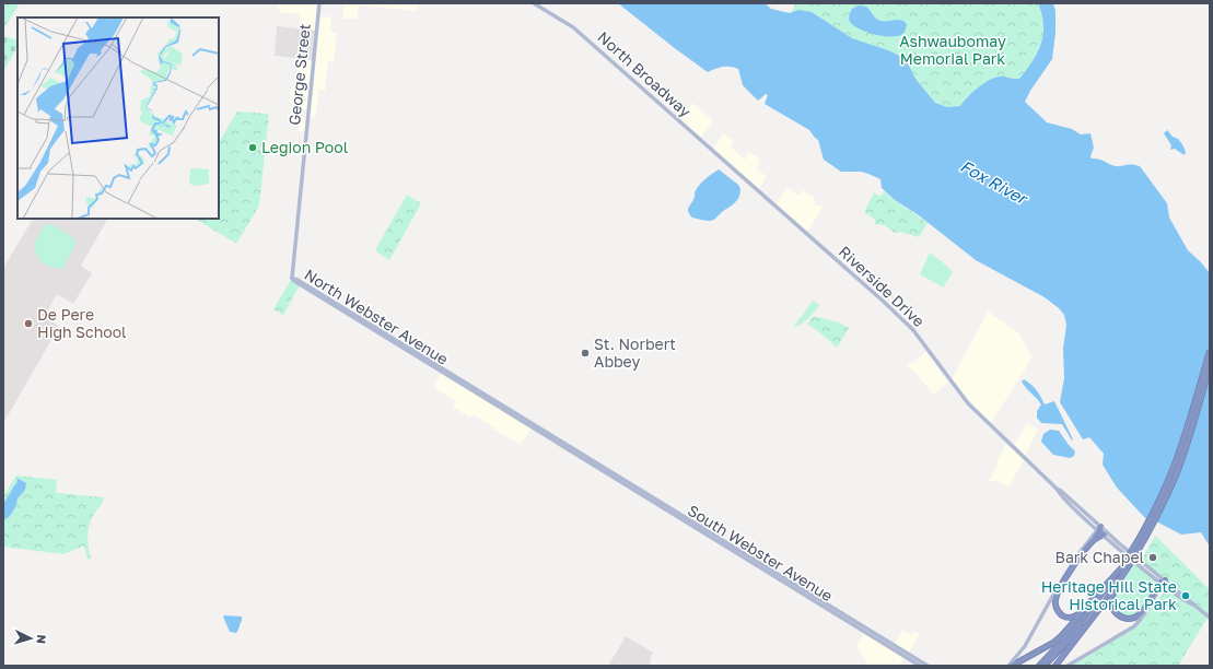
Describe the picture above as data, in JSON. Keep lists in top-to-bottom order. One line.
{"streets":{"main road":["George Street","North Broadway","Riverside Drive","North Webster Avenue","South Webster Avenue"]},"crossings":[["George Street","North Webster Avenue"],["North Broadway","Riverside Drive"],["North Webster Avenue","South Webster Avenue"]],"water":["Fox River"],"parks":["Ashwaubomay Memorial Park"],"places":["Legion Pool","De Pere High School","St. Norbert Abbey","Bark Chapel","Heritage Hill State Historical Park"],"north":"right"}
